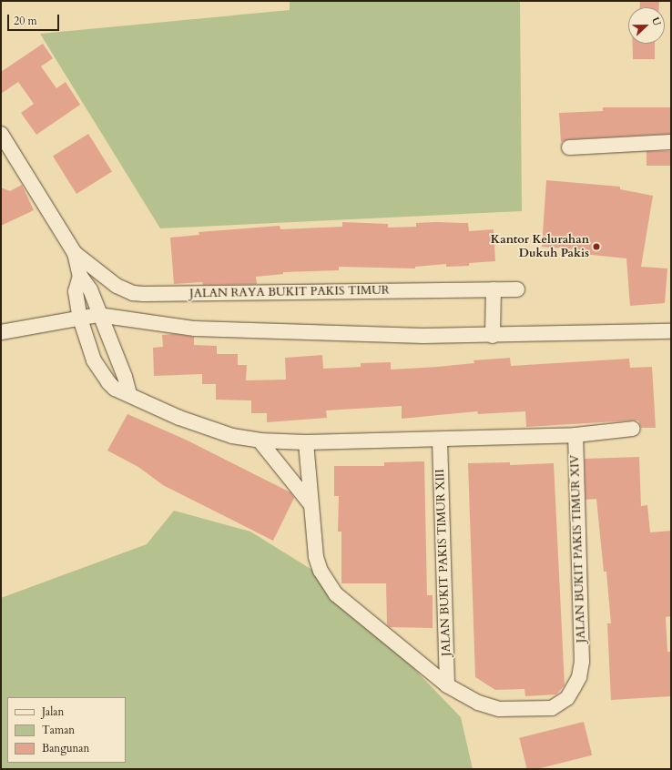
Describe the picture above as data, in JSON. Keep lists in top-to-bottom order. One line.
{"streets":{"street":["JALAN RAYA BUKIT PAKIS TIMUR","JALAN BUKIT PAKIS TIMUR XIV","JALAN BUKIT PAKIS TIMUR XIII"]},"crossings":[["JALAN RAYA BUKIT PAKIS TIMUR","JALAN BUKIT PAKIS TIMUR XIV"],["JALAN RAYA BUKIT PAKIS TIMUR","JALAN BUKIT PAKIS TIMUR XIII"],["JALAN BUKIT PAKIS TIMUR XIV","JALAN BUKIT PAKIS TIMUR XIII"]],"places":["Kantor Kelurahan Dukuh Pakis"],"legend":["Jalan","Taman","Bangunan"],"scale_bar":"20 m","north":"right"}
